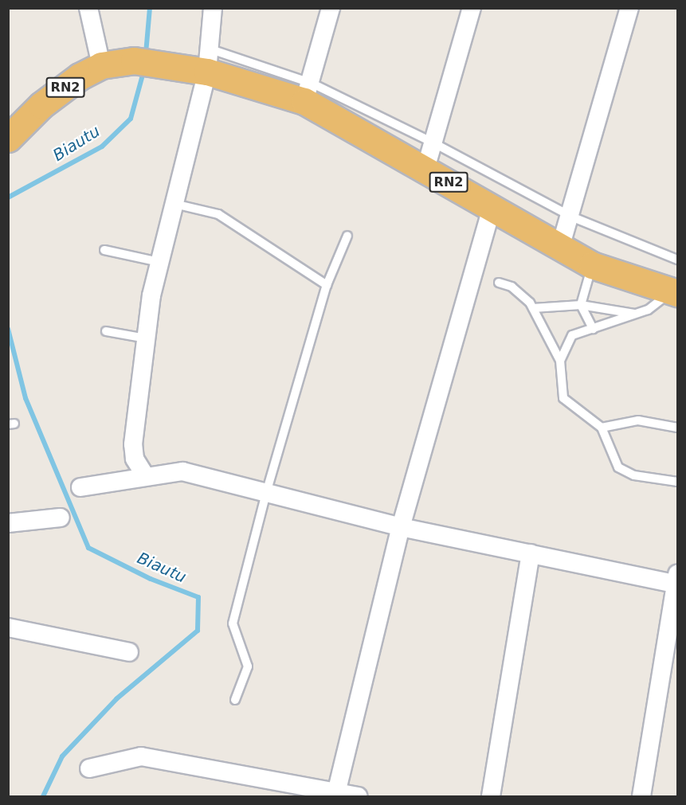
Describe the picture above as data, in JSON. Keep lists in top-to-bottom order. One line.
{"streets":{"highway":["RN2"]},"water":["Biautu"]}
